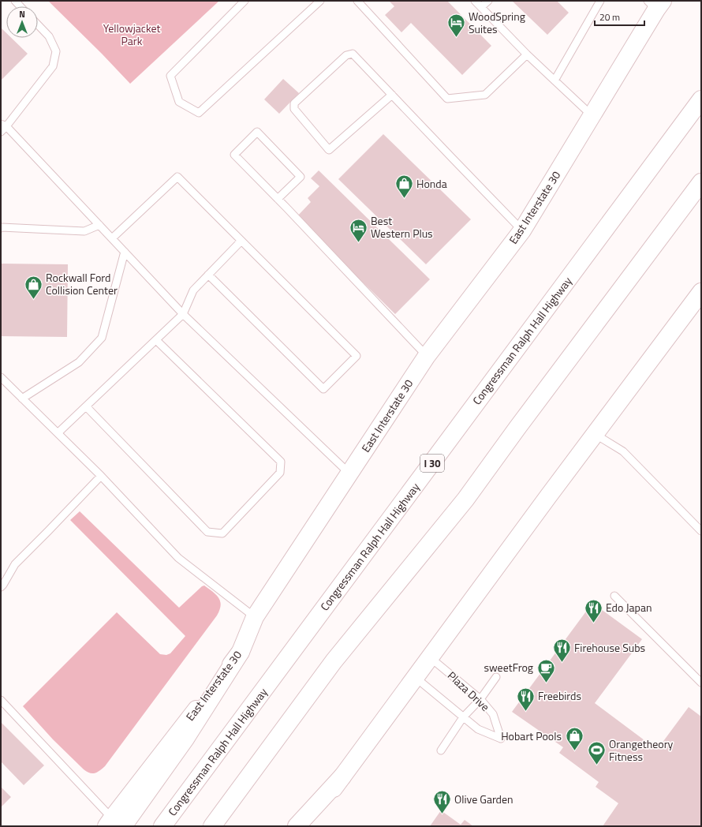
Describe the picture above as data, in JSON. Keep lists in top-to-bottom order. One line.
{"streets":{"main road":["East Interstate 30","Congressman Ralph Hall Highway","I 30"],"lane":["Plaza Drive"]},"parks":["Yellowjacket Park"],"places":{"hotel":["WoodSpring Suites","Best Western Plus"],"shop":["Honda","Rockwall Ford Collision Center","Hobart Pools"],"restaurant":["Edo Japan","Firehouse Subs","Freebirds","Olive Garden"],"cafe":["sweetFrog"],"sports":["Orangetheory Fitness"]},"scale_bar":"20 m","north":"top"}
